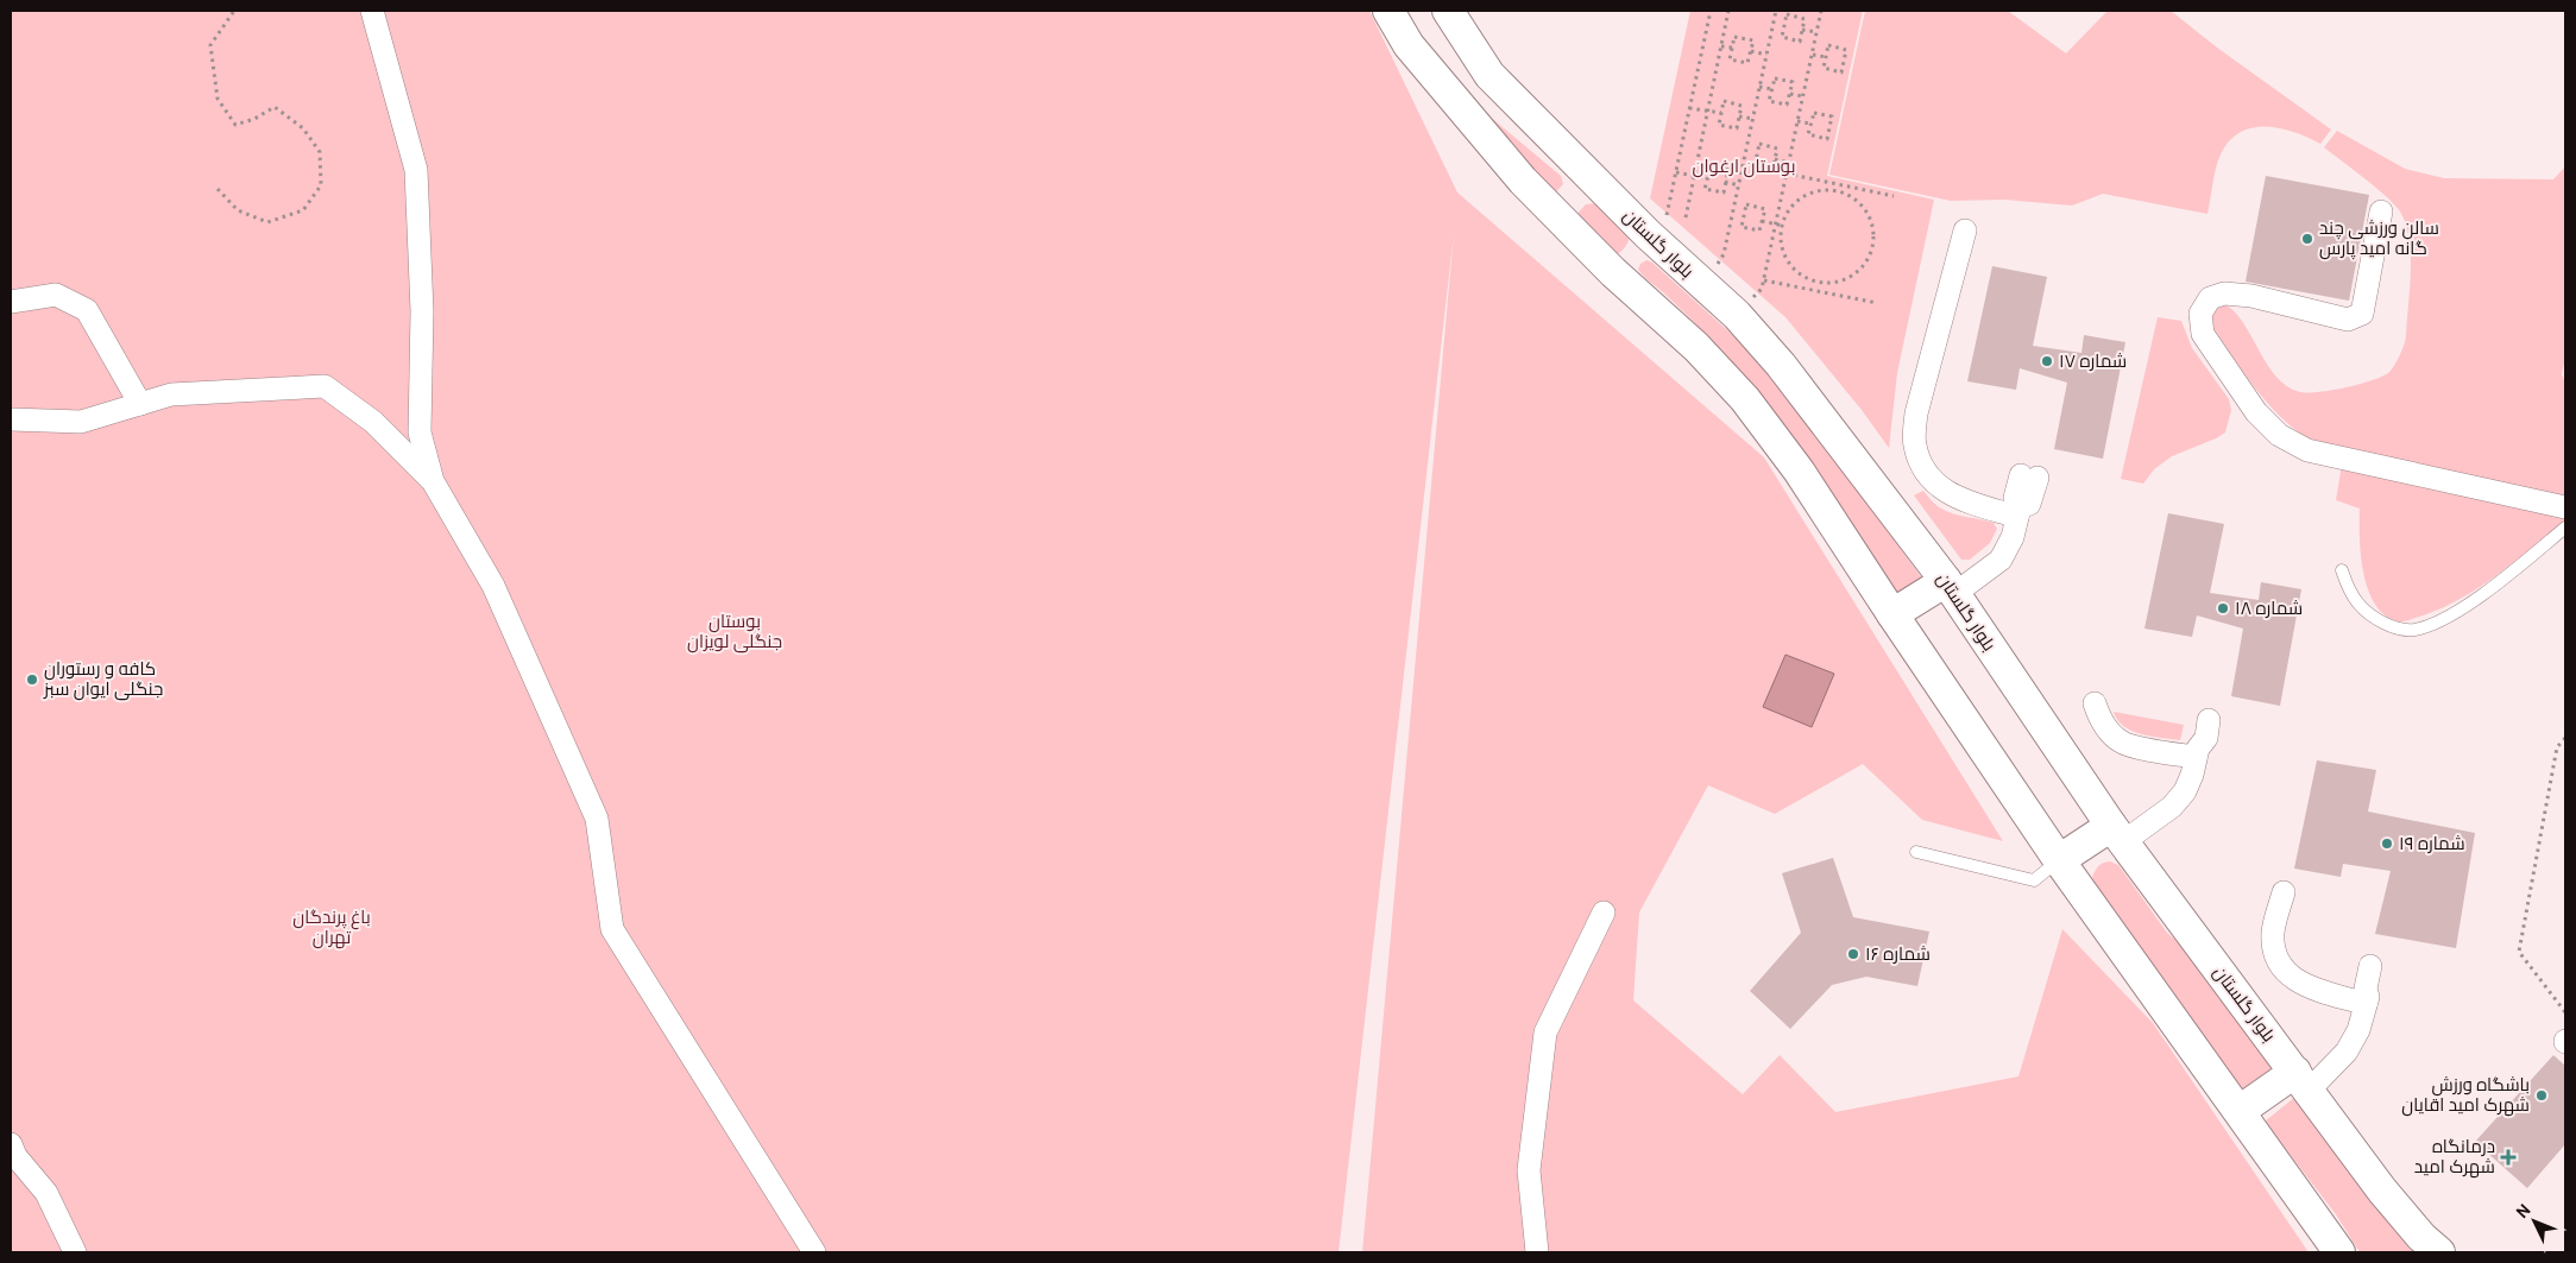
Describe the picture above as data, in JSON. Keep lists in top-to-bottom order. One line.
{"streets":{"main road":["بلوار گلستان"]},"parks":["بوستان ارغوان","بوستان جنگلی لویزان","باغ پرندگان تهران"],"places":{"other":["سالن ورزشی چند گانه امید پارس","شماره ۱۷","شماره ۱۸","کافه و رستوران جنگلی ایوان سبز","شماره ۱۹","شماره ۱۶","باشگاه ورزش شهرک امید اقایان"],"health":["درمانگاه شهرک امید"]},"north":"top left"}
